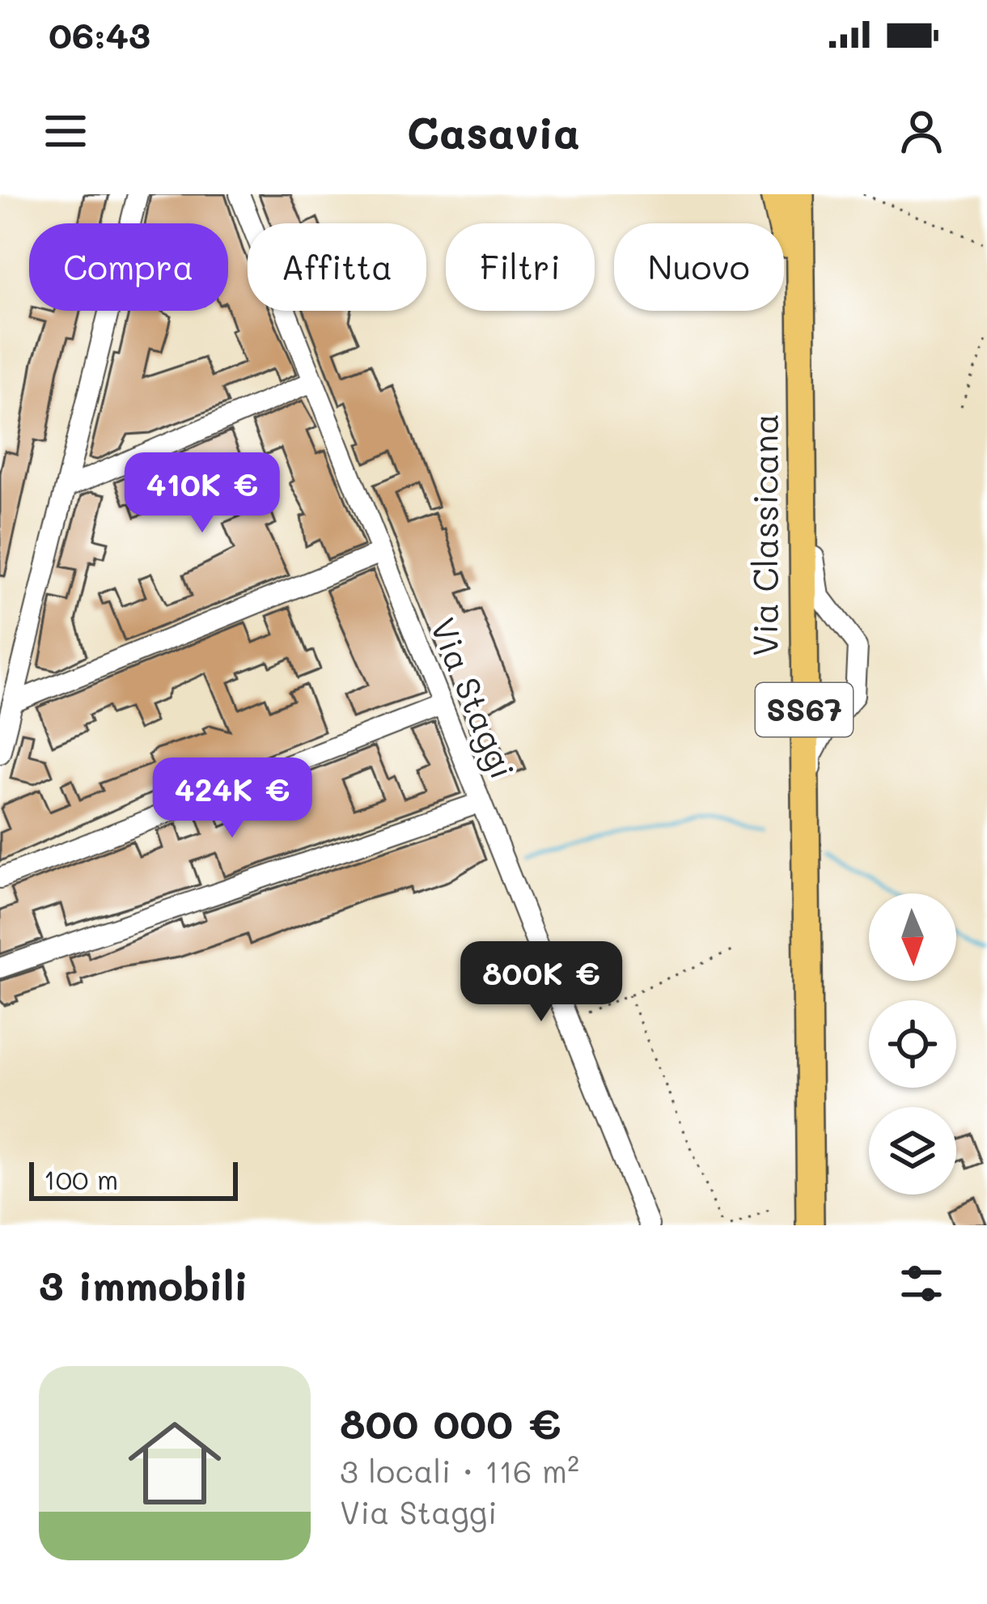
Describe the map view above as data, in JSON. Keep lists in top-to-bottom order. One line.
{"streets":{"highway":["Via Classicana","SS67"],"street":["Via Staggi"]},"scale_bar":"100 m","north":"bottom","page":{"status":"06:43","header":"Casavia","chip":["Compra","Affitta","Filtri","Nuovo"],"price":["410K €","424K €","800K €"],"scale":"100 m","heading":"3 immobili","list":[{"name":"800 000 €","note":"3 locali · 116 m² · Via Staggi"}]}}
